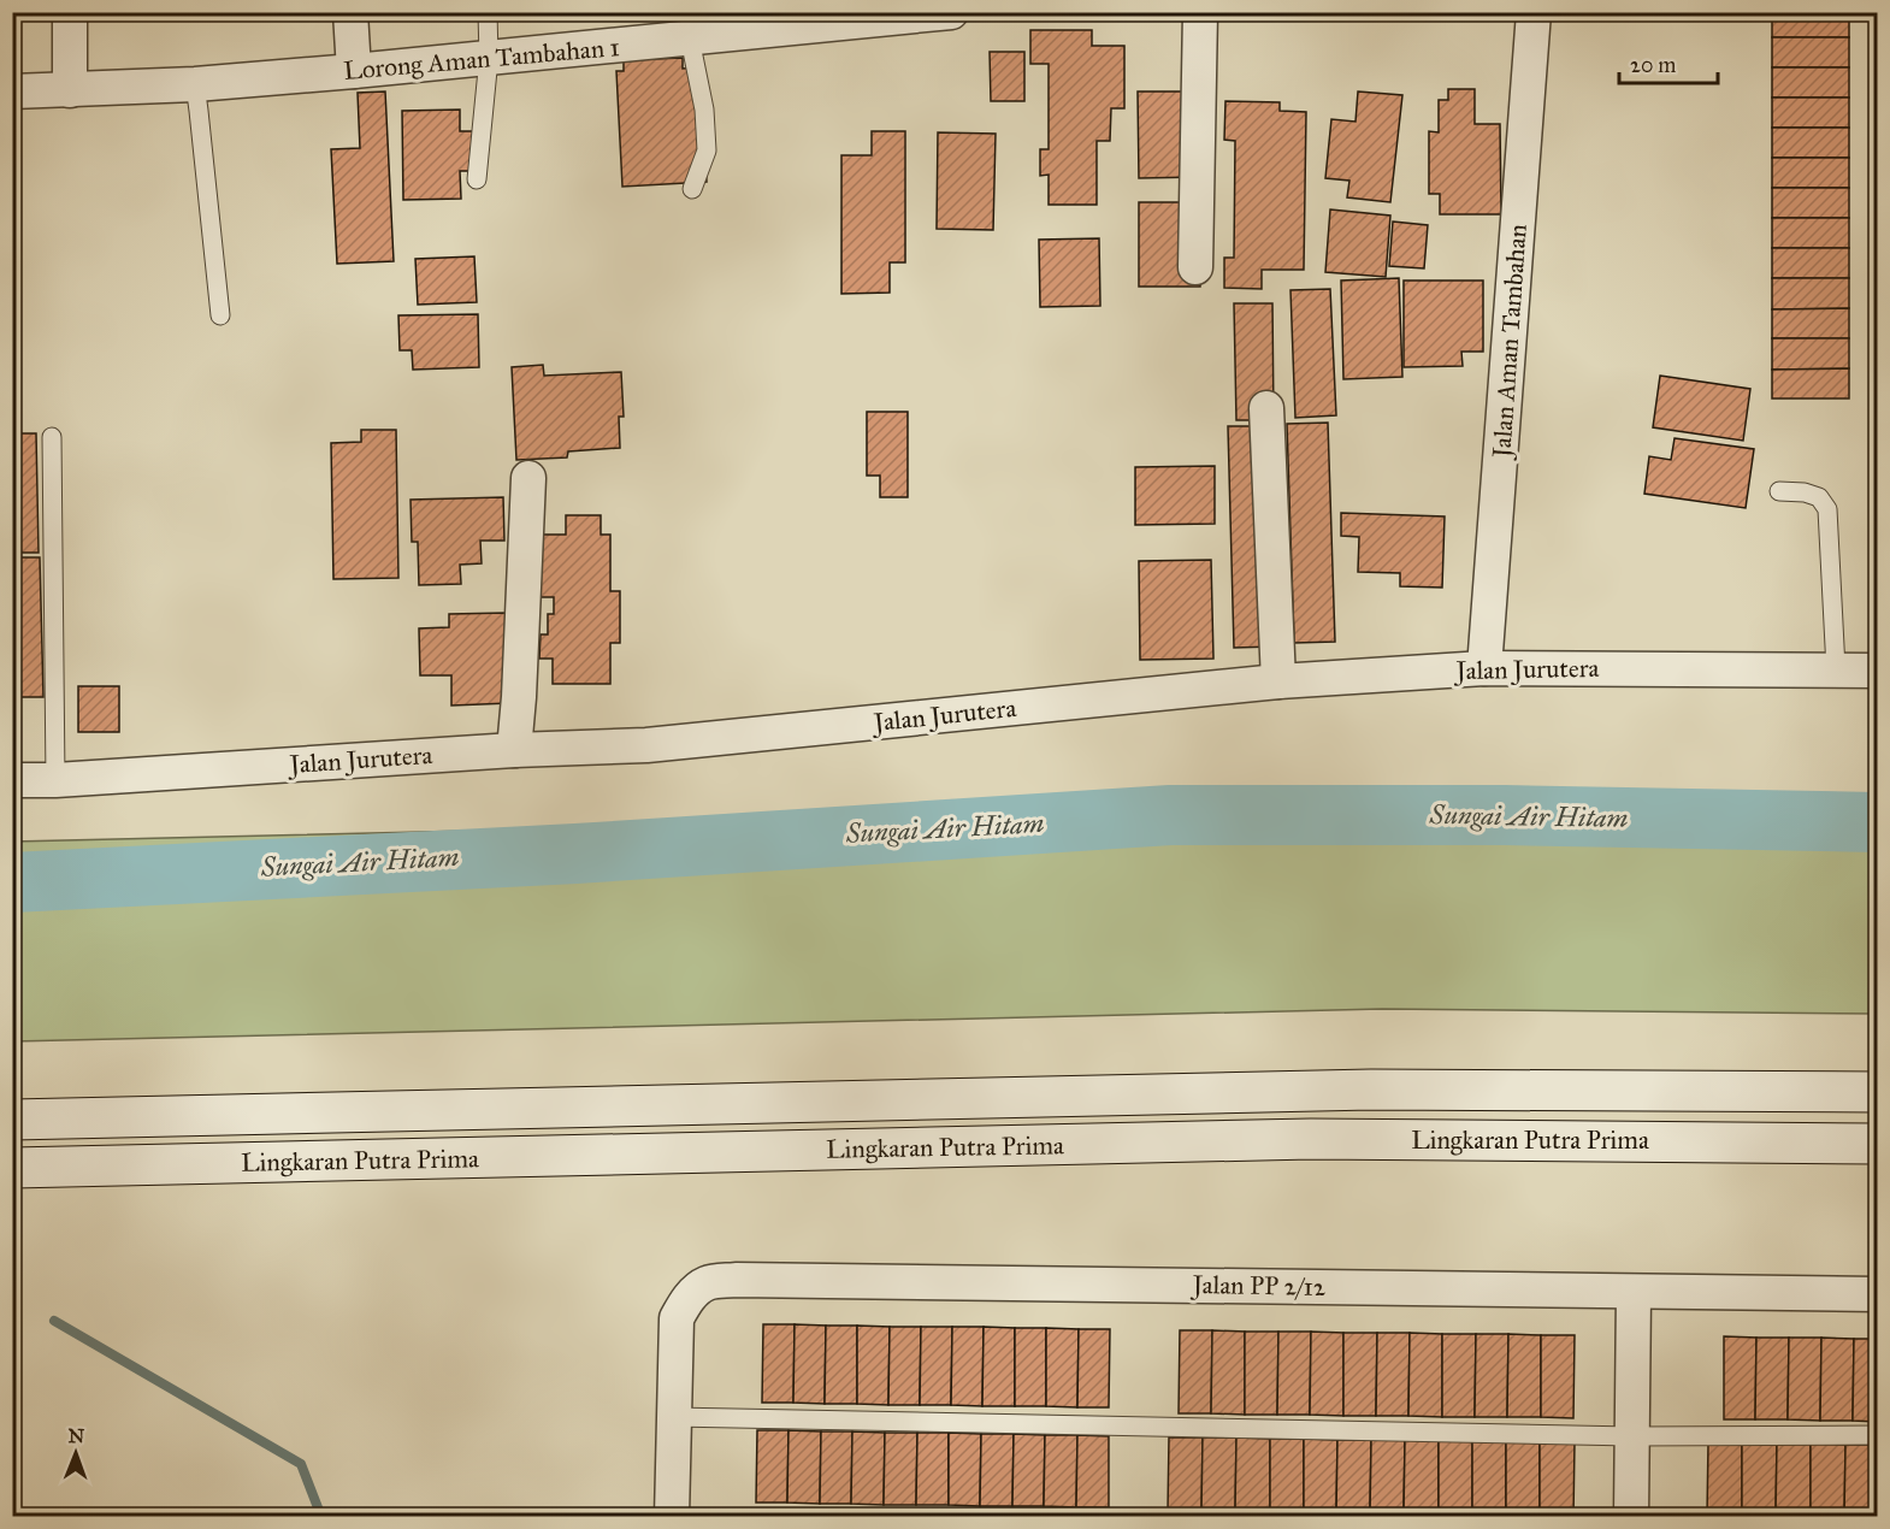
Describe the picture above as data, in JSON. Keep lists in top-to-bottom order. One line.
{"streets":{"main road":["Lingkaran Putra Prima"],"street":["Lorong Aman Tambahan 1","Jalan Aman Tambahan","Jalan Jurutera","Jalan PP 2/12"]},"crossings":[["Jalan Aman Tambahan","Jalan Jurutera"]],"water":["Sungai Air Hitam"],"scale_bar":"20 m","north":"top"}
